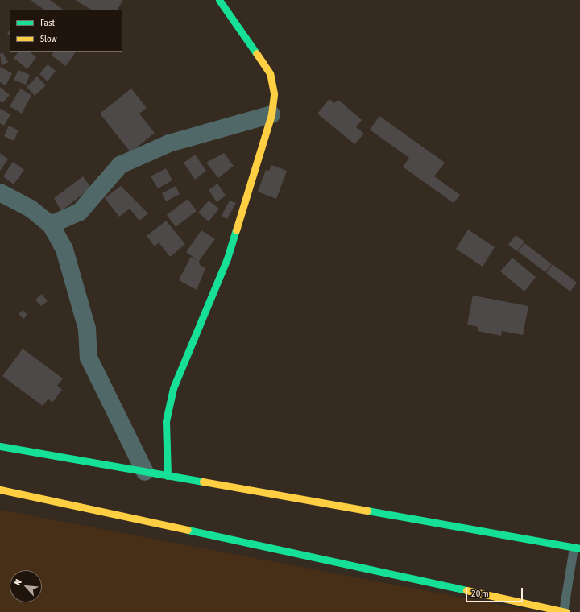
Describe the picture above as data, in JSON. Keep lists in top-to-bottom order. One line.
{"legend":["Fast","Slow"],"scale_bar":"20 m","north":"top left"}
